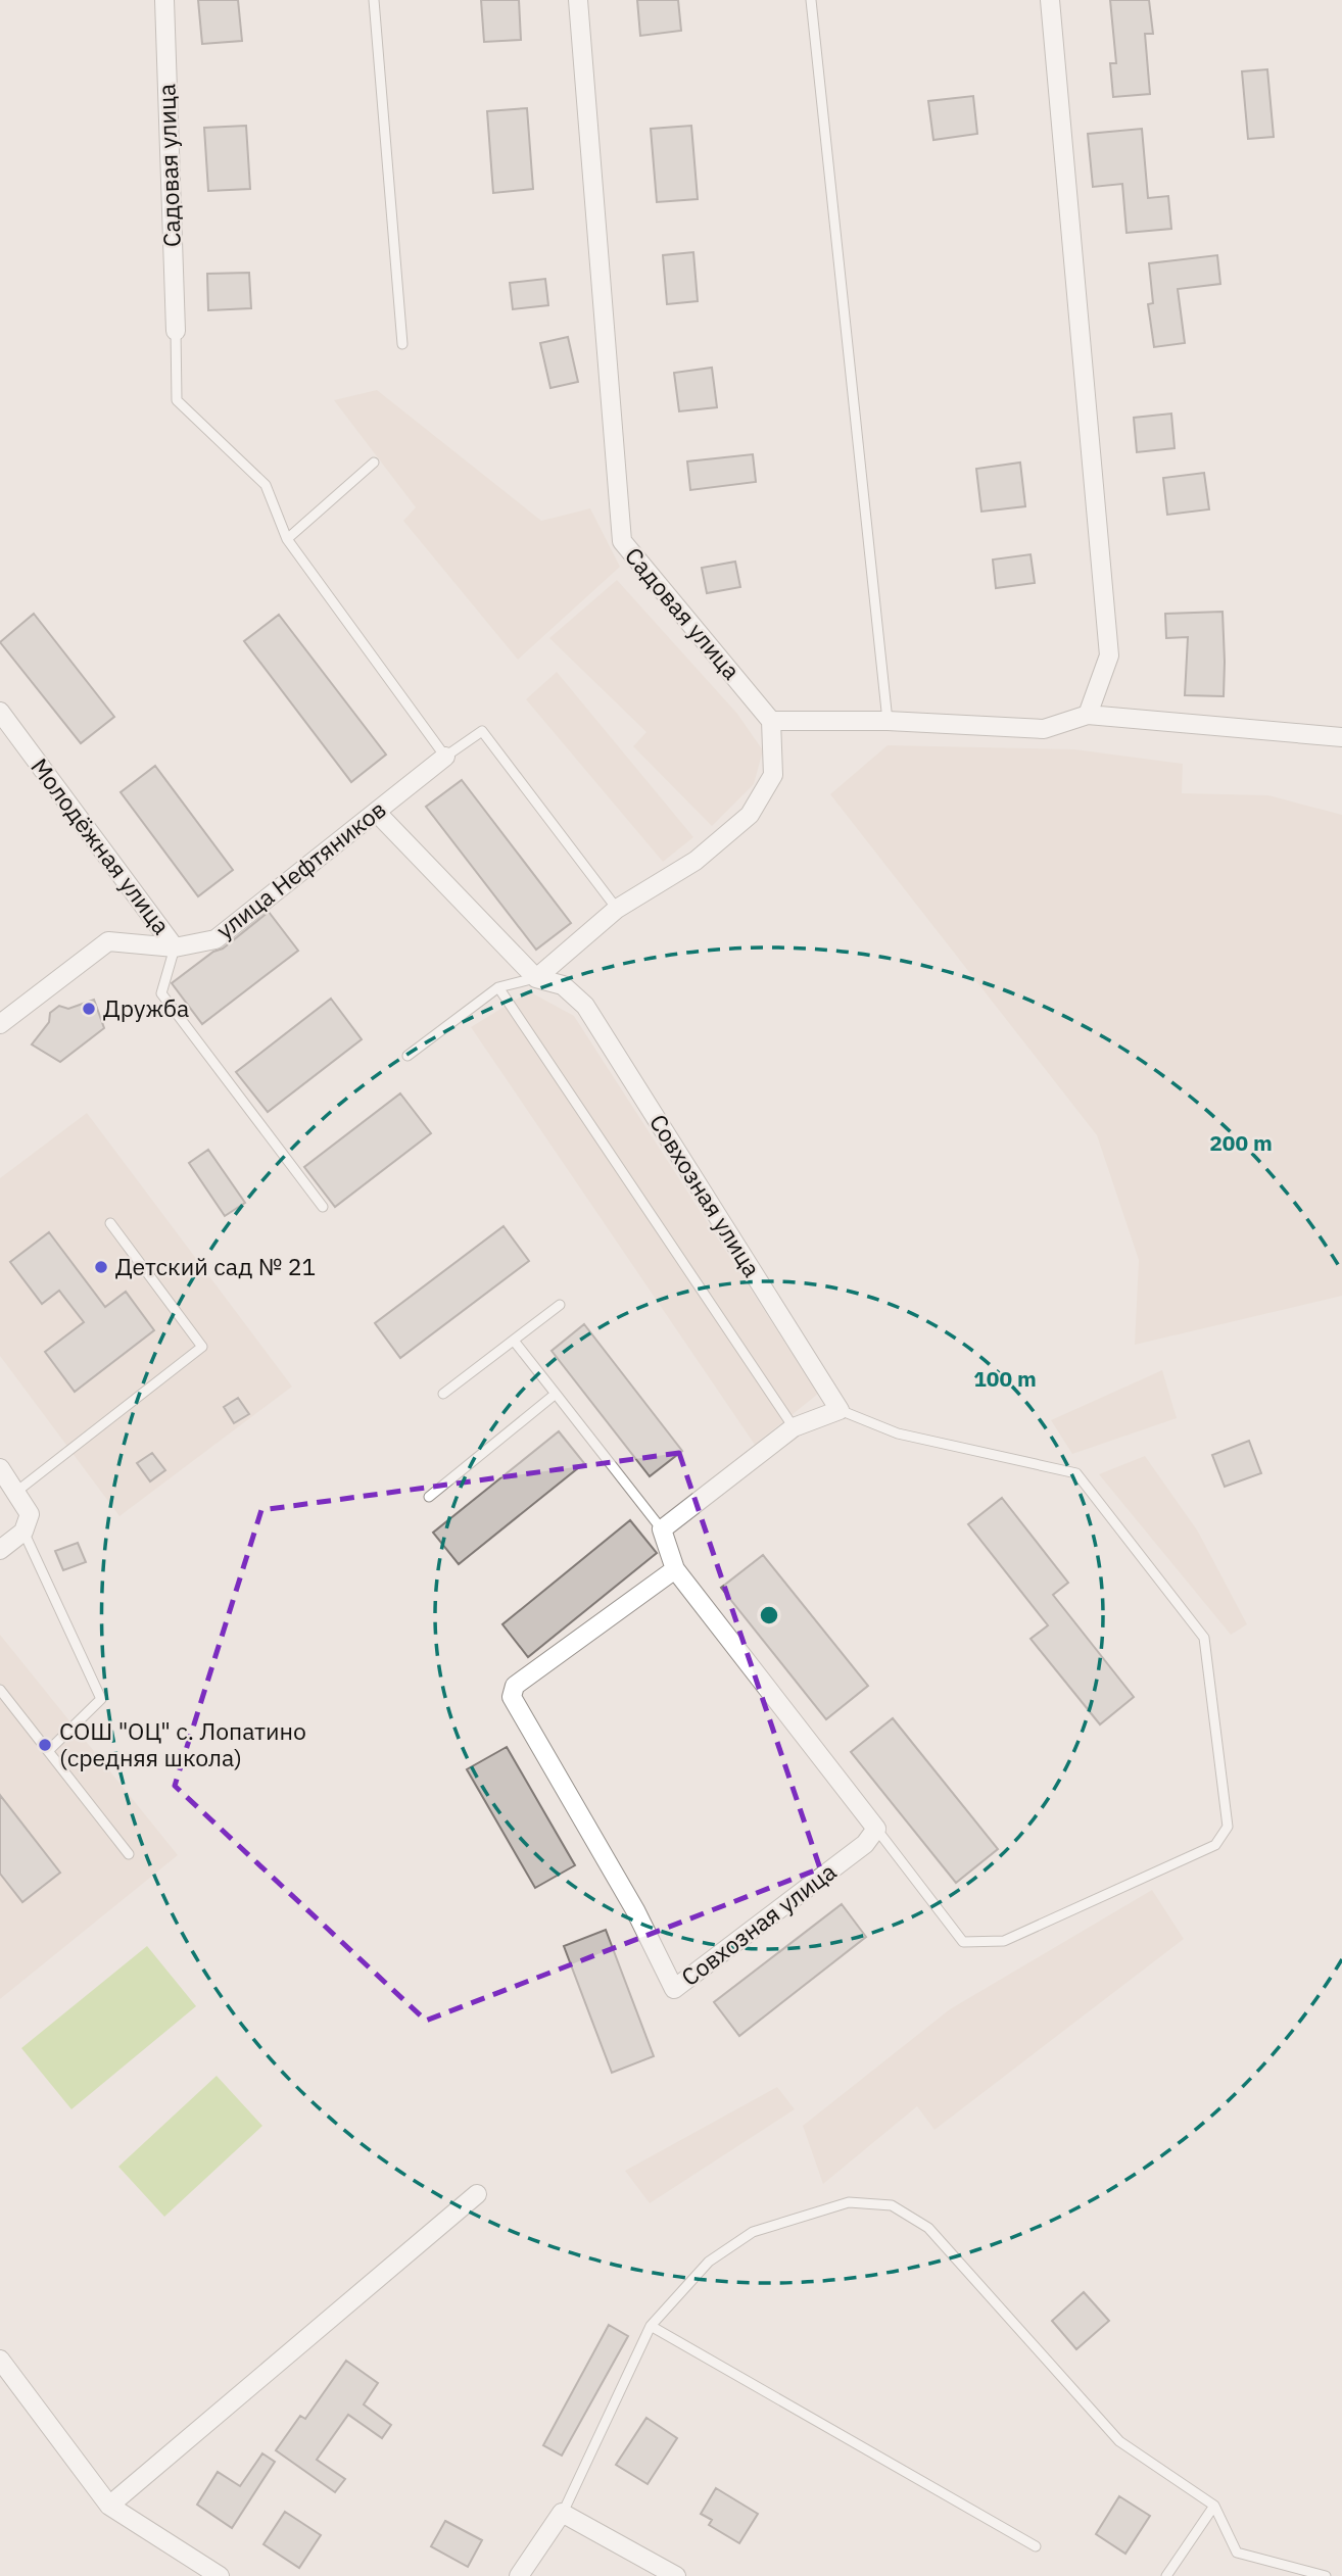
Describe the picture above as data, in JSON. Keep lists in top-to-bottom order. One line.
{"streets":{"street":["Садовая улица","Молодёжная улица","улица Нефтяников","Совхозная улица"]},"crossings":[["Молодёжная улица","улица Нефтяников"],["улица Нефтяников","Совхозная улица"]],"places":["Дружба","Детский сад № 21","СОШ \"ОЦ\" с. Лопатино (средняя школа)"],"rings":["200 m","100 m"]}
